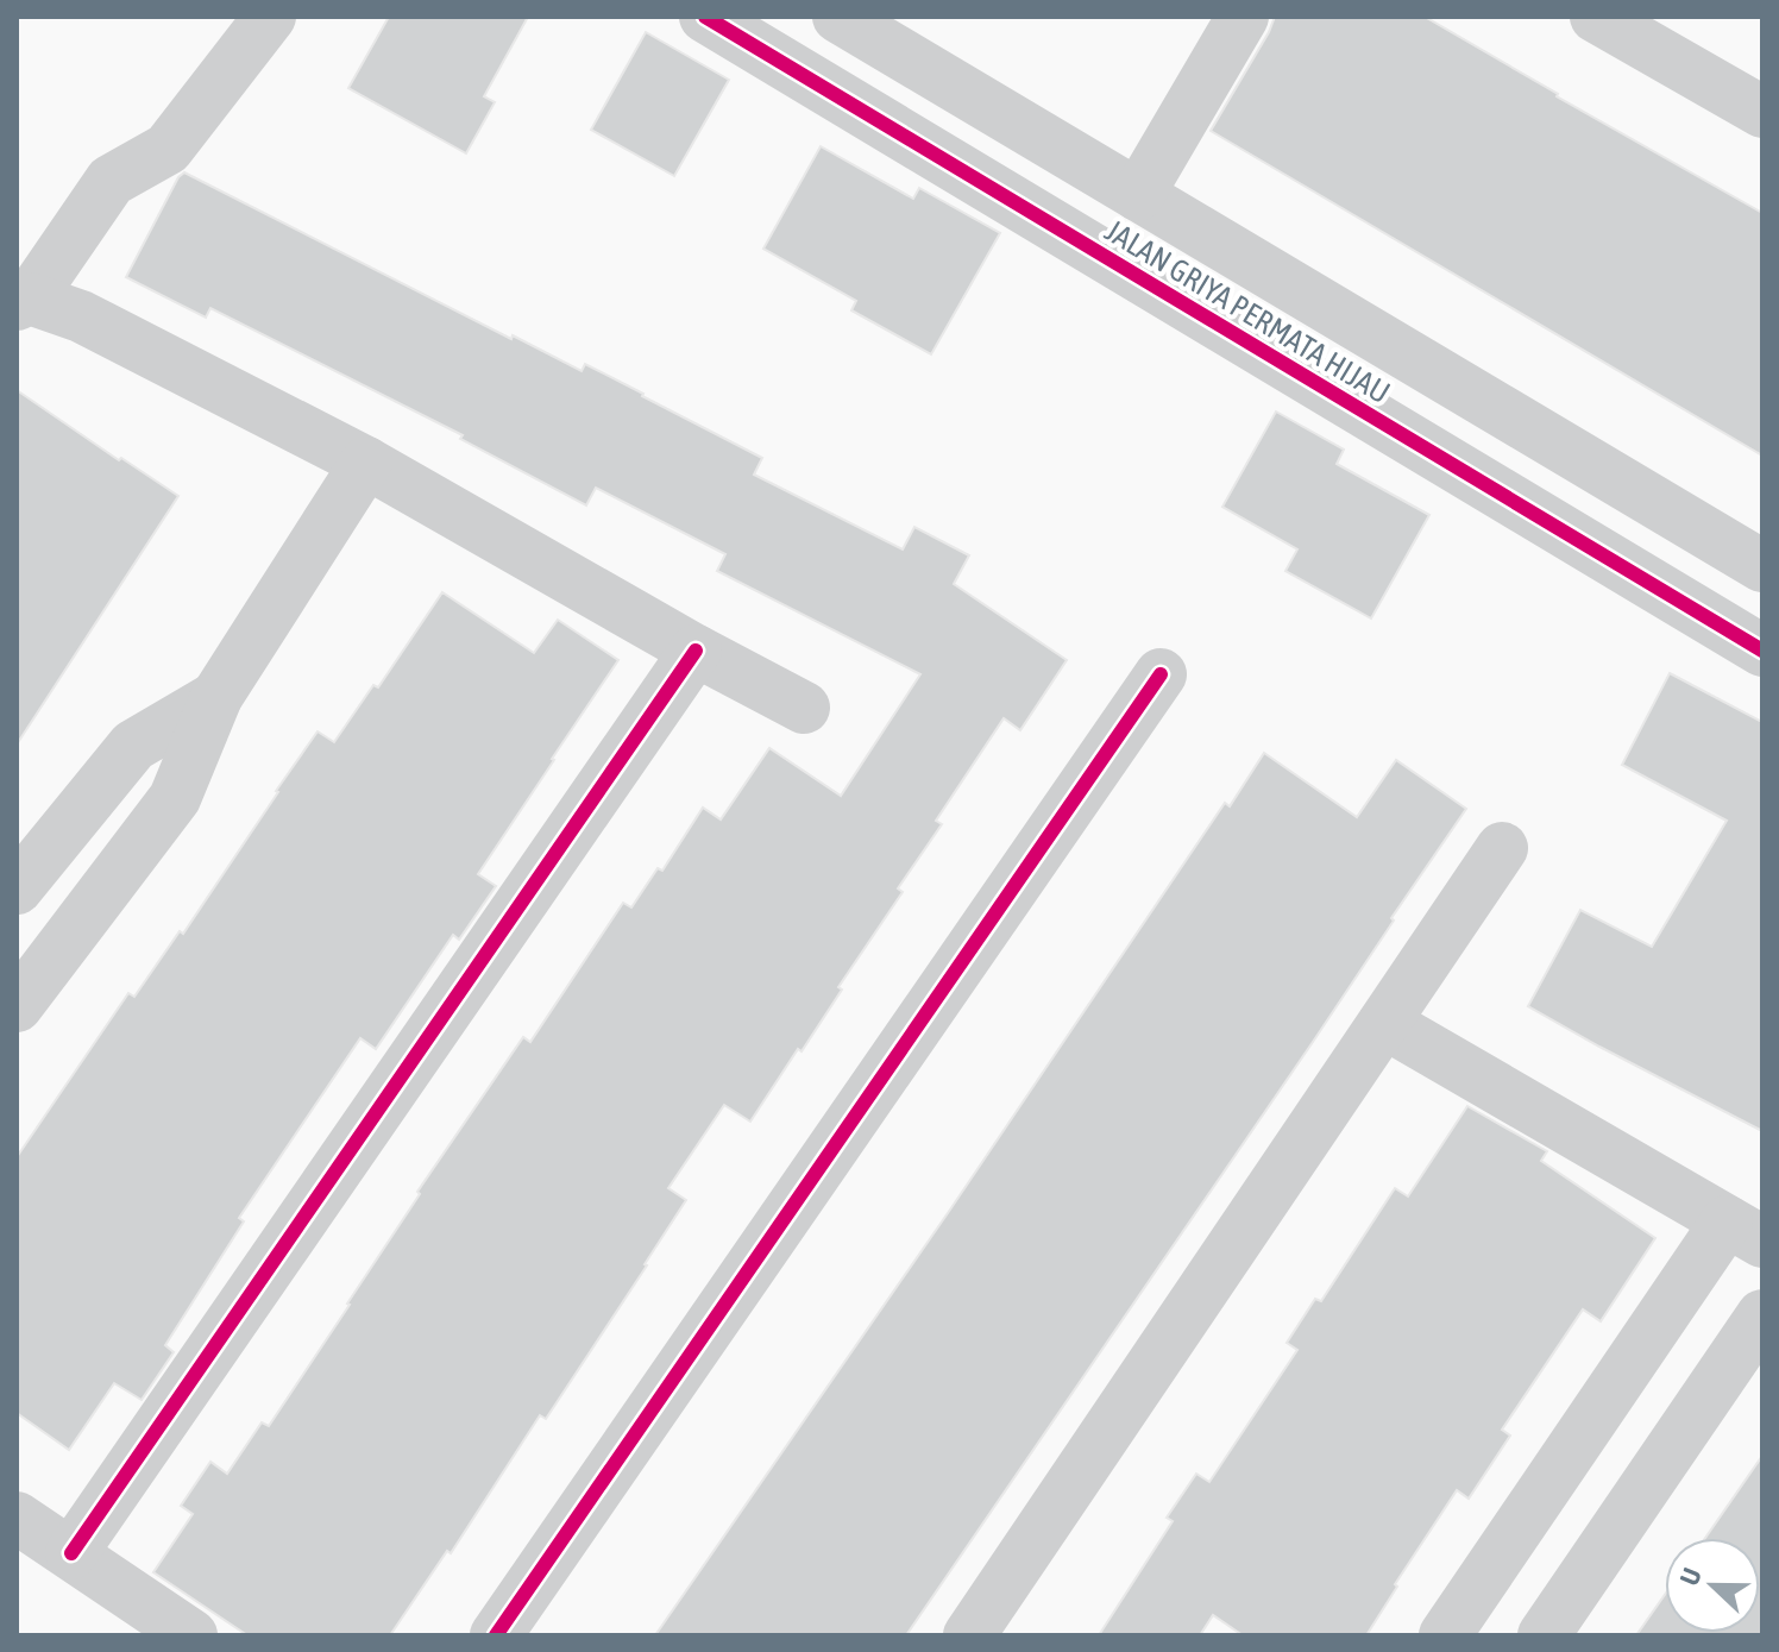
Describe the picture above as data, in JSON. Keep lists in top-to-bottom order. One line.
{"streets":{"street":["JALAN GRIYA PERMATA HIJAU"]},"north":"left"}
